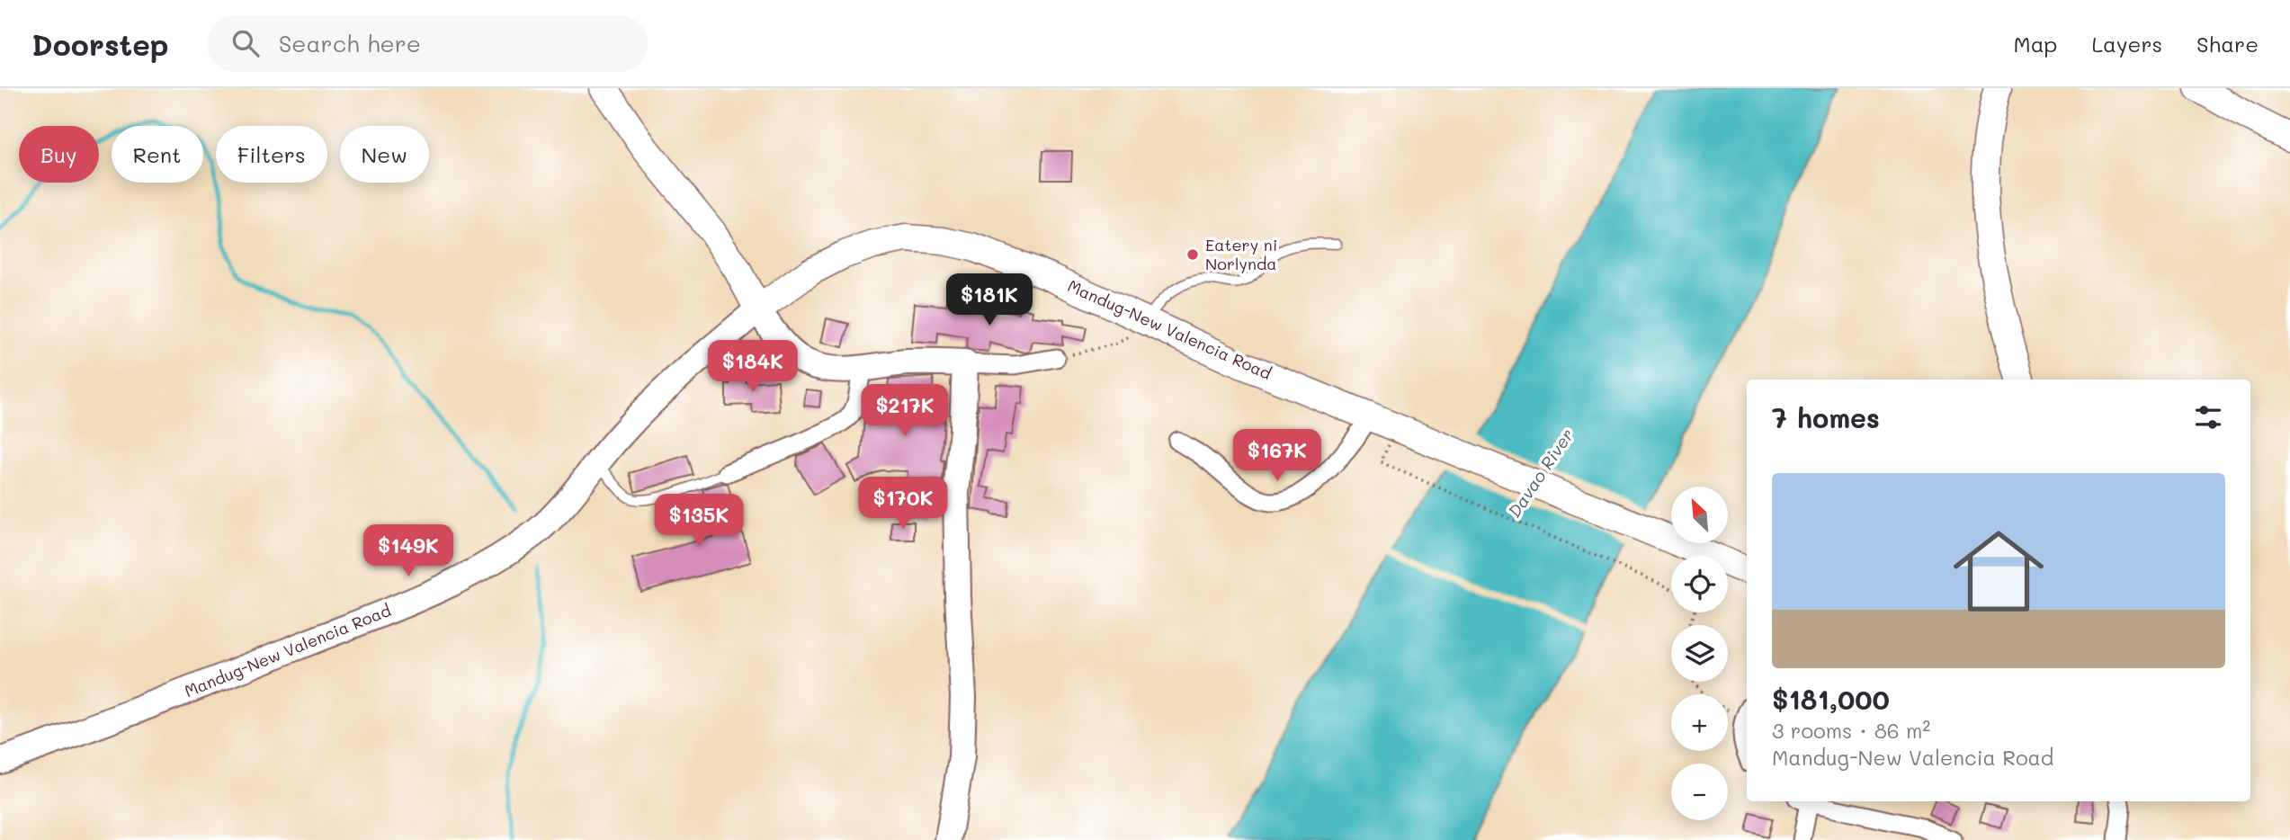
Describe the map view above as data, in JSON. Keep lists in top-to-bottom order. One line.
{"streets":{"main road":["Mandug-New Valencia Road"]},"water":["Davao River"],"places":["Eatery ni Norlynda"],"north":"top left","page":{"header":"Doorstep","search":"Search here","nav":["Map","Layers","Share"],"chip":["Buy","Rent","Filters","New"],"price":["$181K","$184K","$217K","$167K","$170K","$135K","$149K"],"heading":"7 homes","list":[{"name":"$181,000","note":"3 rooms · 86 m² · Mandug-New Valencia Road"}],"map_buttons":["+","−"]}}
